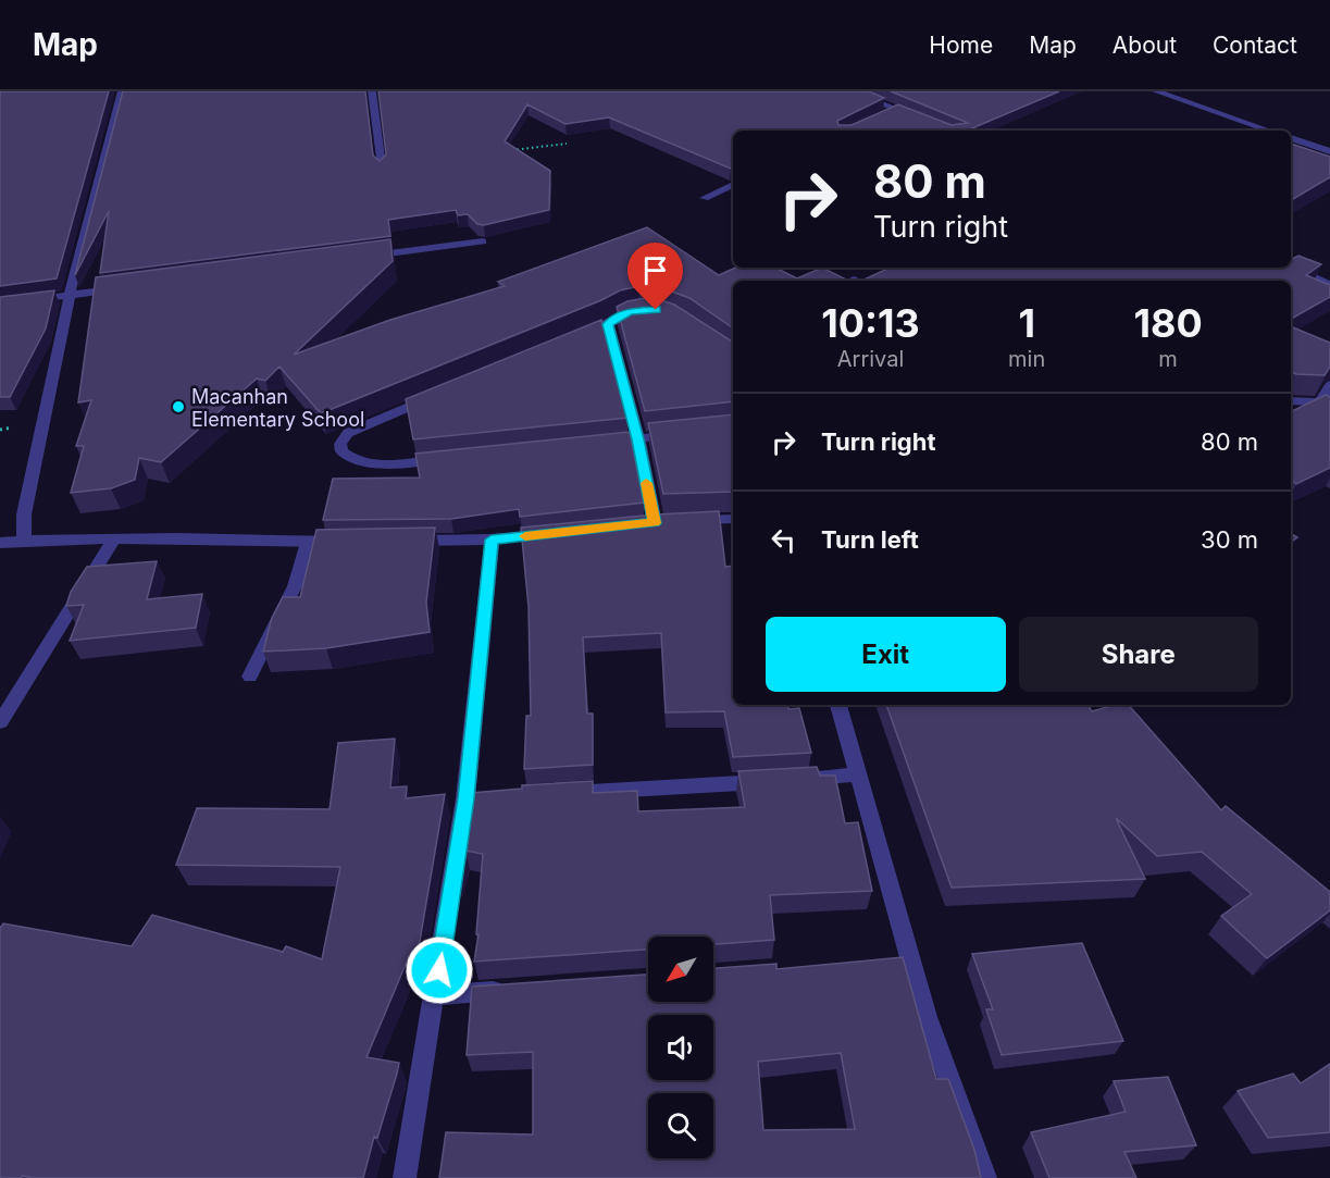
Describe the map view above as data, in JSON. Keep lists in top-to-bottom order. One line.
{"places":["Macanhan Elementary School"],"north":"bottom left","page":{"header":"Map","nav":["Home","Map","About","Contact"],"turn":["80 m","Turn right"],"eta":["10:13","Arrival","1","min","180","m"],"list":[{"name":"Turn right","value":"80 m"},{"name":"Turn left","value":"30 m"}],"buttons":["Exit","Share"]}}
